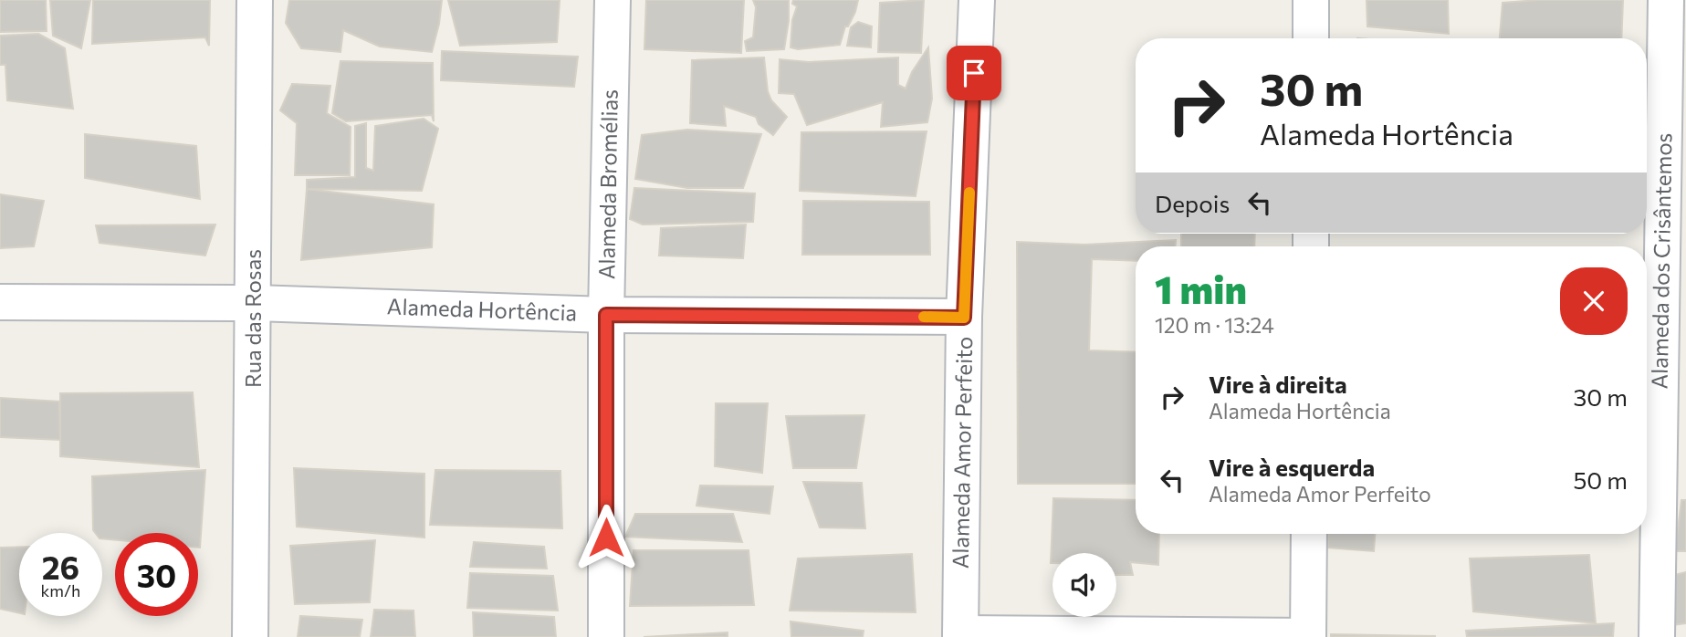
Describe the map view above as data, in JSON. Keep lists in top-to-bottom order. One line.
{"streets":{"street":["Alameda Bromélias","Alameda dos Crisântemos","Alameda Hortência","Rua das Rosas","Alameda Amor Perfeito"]},"crossings":[["Alameda Bromélias","Alameda Hortência"],["Alameda Hortência","Rua das Rosas"],["Alameda Hortência","Alameda Amor Perfeito"]],"page":{"turn":["30 m","Alameda Hortência"],"then":"Depois","heading":["1 min","120 m · 13:24"],"list":[{"name":"Vire à direita","note":"Alameda Hortência","value":"30 m"},{"name":"Vire à esquerda","note":"Alameda Amor Perfeito","value":"50 m"}],"speed":"26 km/h","limit":"30"}}
